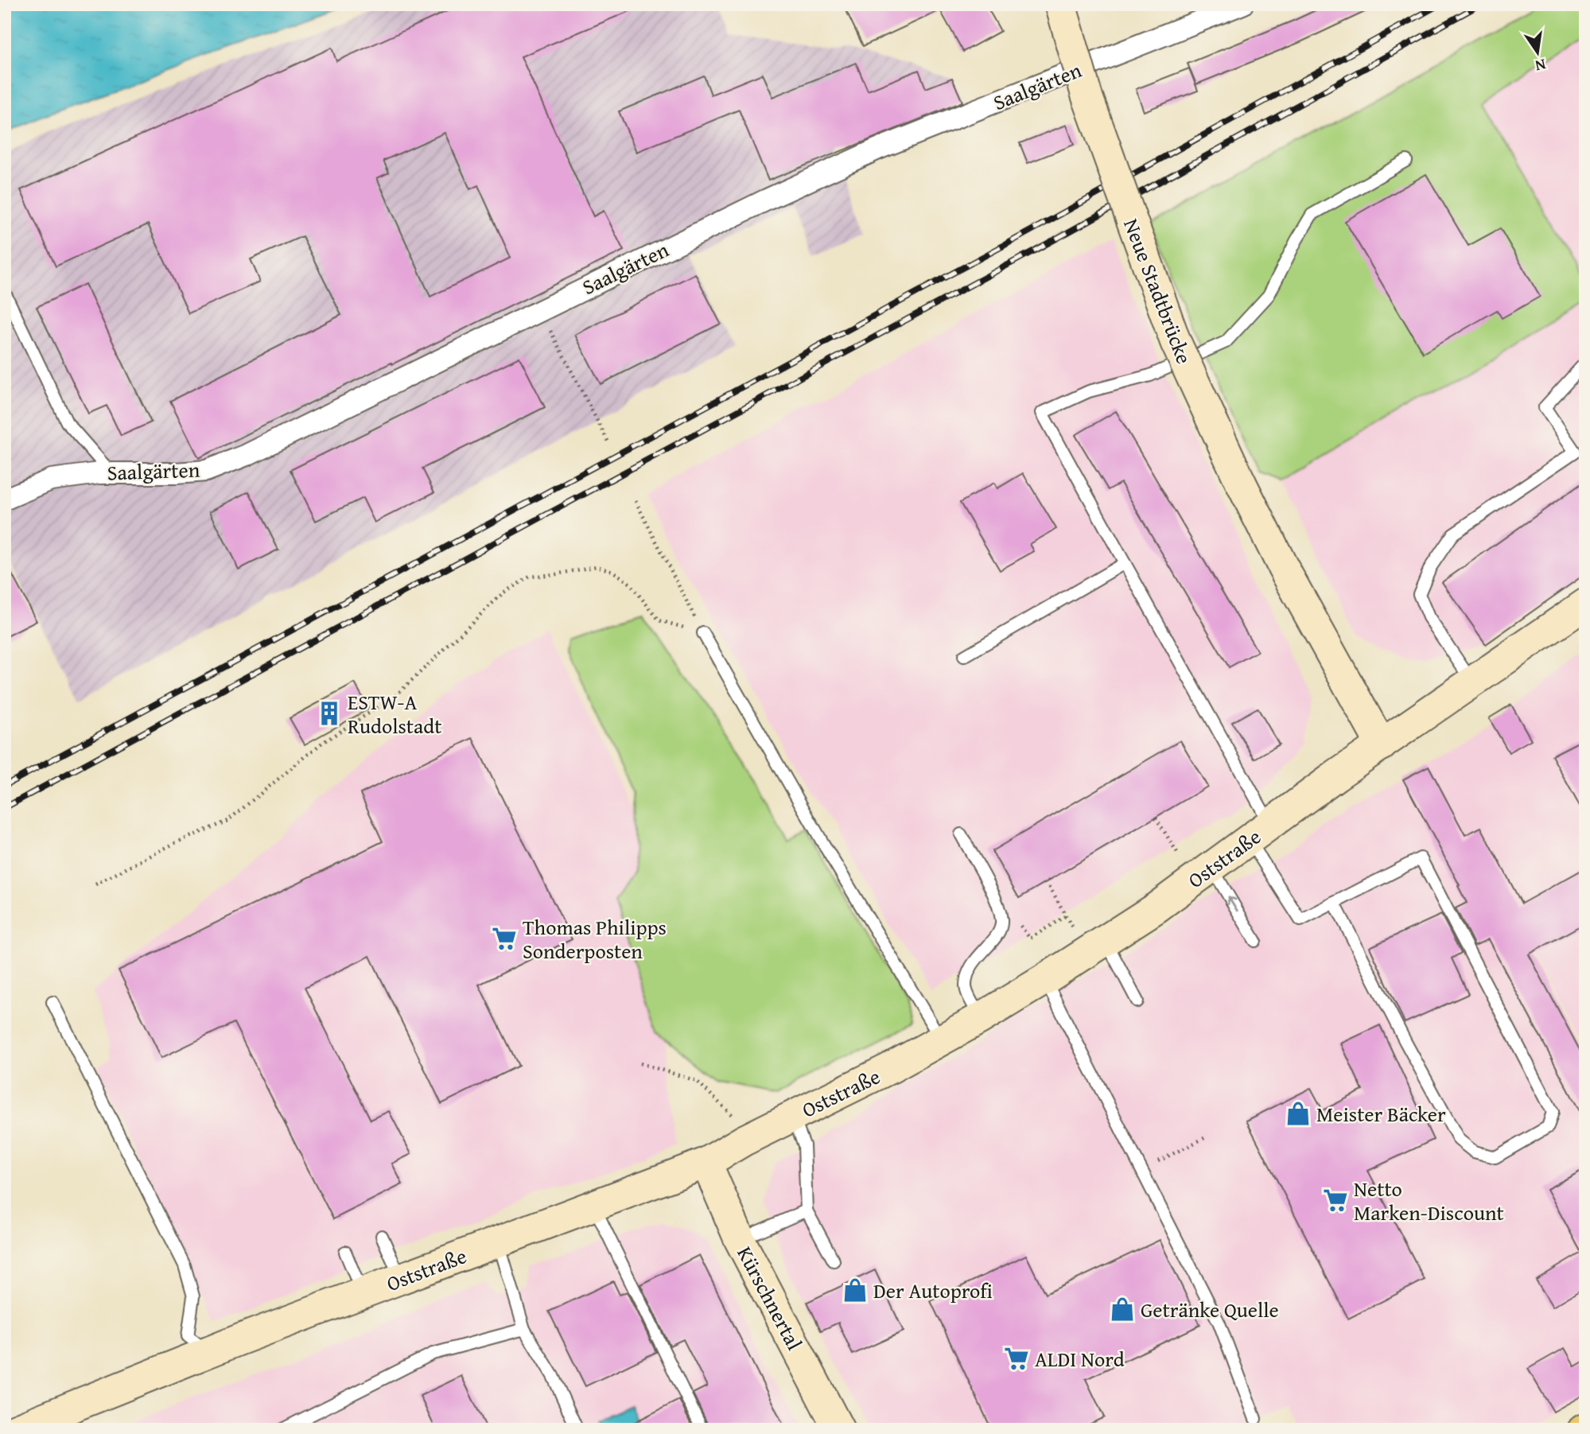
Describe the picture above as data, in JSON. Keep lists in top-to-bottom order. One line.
{"streets":{"street":["Saalgärten","Neue Stadtbrücke","Oststraße","Kürschnertal"]},"crossings":[["Neue Stadtbrücke","Oststraße"],["Oststraße","Kürschnertal"]],"places":{"building":["ESTW-A Rudolstadt"],"supermarket":["Thomas Philipps Sonderposten","Netto Marken-Discount","ALDI Nord"],"shop":["Meister Bäcker","Der Autoprofi","Getränke Quelle"]},"north":"bottom"}
